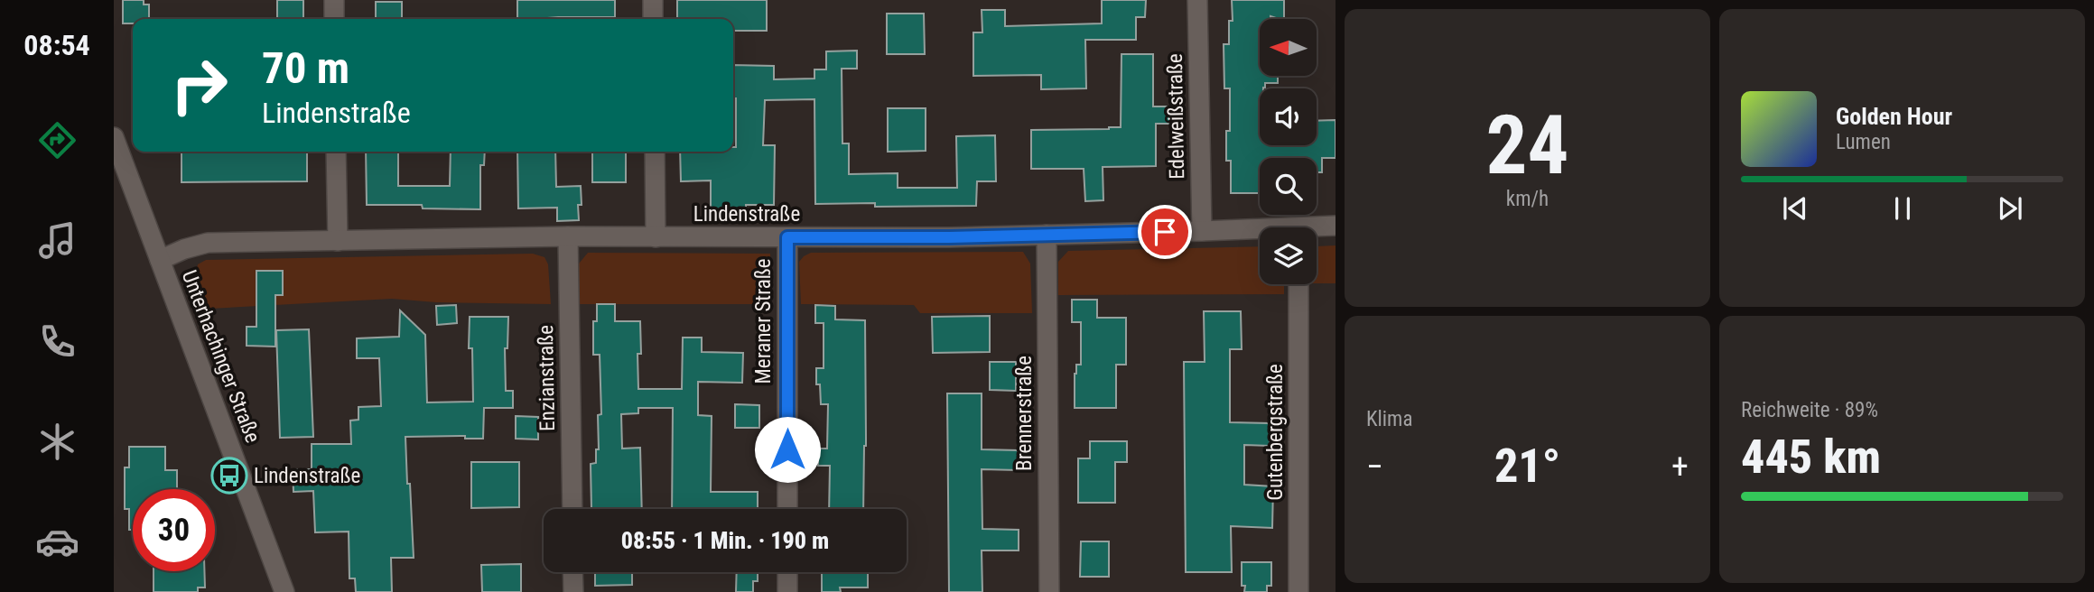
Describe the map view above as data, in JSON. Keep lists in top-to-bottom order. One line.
{"streets":{"street":["Edelweißstraße","Lindenstraße","Meraner Straße","Unterhachinger Straße","Enzianstraße","Brennerstraße","Gutenbergstraße"]},"crossings":[["Edelweißstraße","Lindenstraße"],["Lindenstraße","Meraner Straße"],["Lindenstraße","Unterhachinger Straße"],["Lindenstraße","Enzianstraße"],["Lindenstraße","Brennerstraße"]],"places":{"bus stop":["Lindenstraße"]},"north":"left","page":{"tabs":"08:54","tile":[["24","km/h"],"Klima",["Reichweite · 89%","445 km"]],"turn":["70 m","Lindenstraße"],"song":["Golden Hour","Lumen"],"heat":["−","21°","+"],"limit":"30","trip":"08:55 · 1 Min. · 190 m"}}
